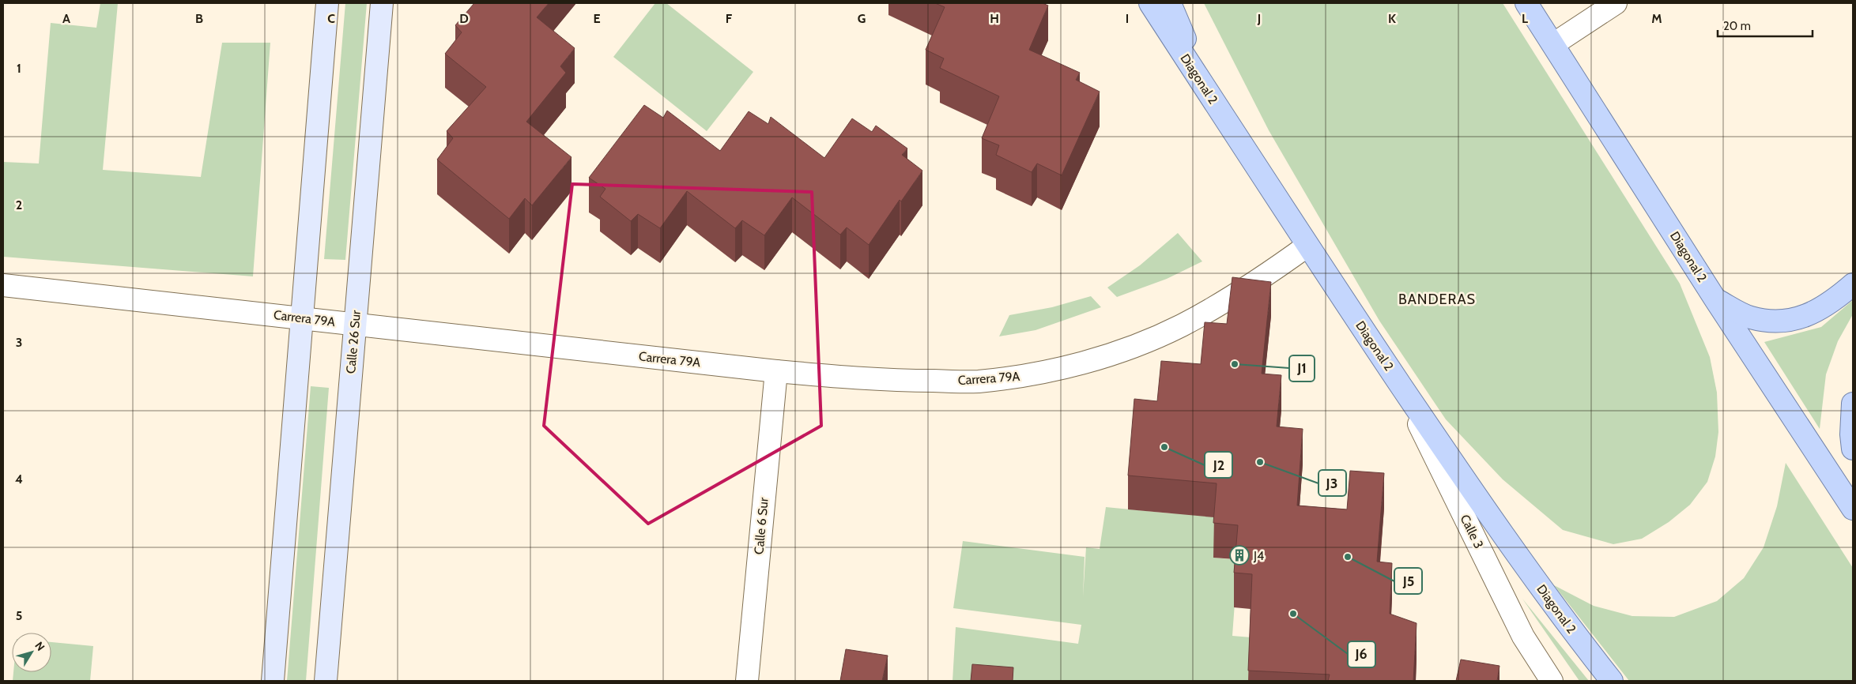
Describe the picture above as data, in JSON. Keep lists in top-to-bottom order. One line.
{"streets":{"main road":["Diagonal 2","Calle 26 Sur"],"street":["Carrera 79A","Calle 6 Sur","Calle 3"]},"crossings":[["Diagonal 2","Carrera 79A"],["Diagonal 2","Calle 3"],["Carrera 79A","Calle 26 Sur"],["Carrera 79A","Calle 6 Sur"]],"districts":["BANDERAS"],"places":{"other":["J1","J2","J3","J5","J6"],"building":["J4"]},"scale_bar":"20 m","north":"top right","grid":{"columns":["A","B","C","D","E","F","G","H","I","J","K","L","M"],"rows":["1","2","3","4","5"]}}
